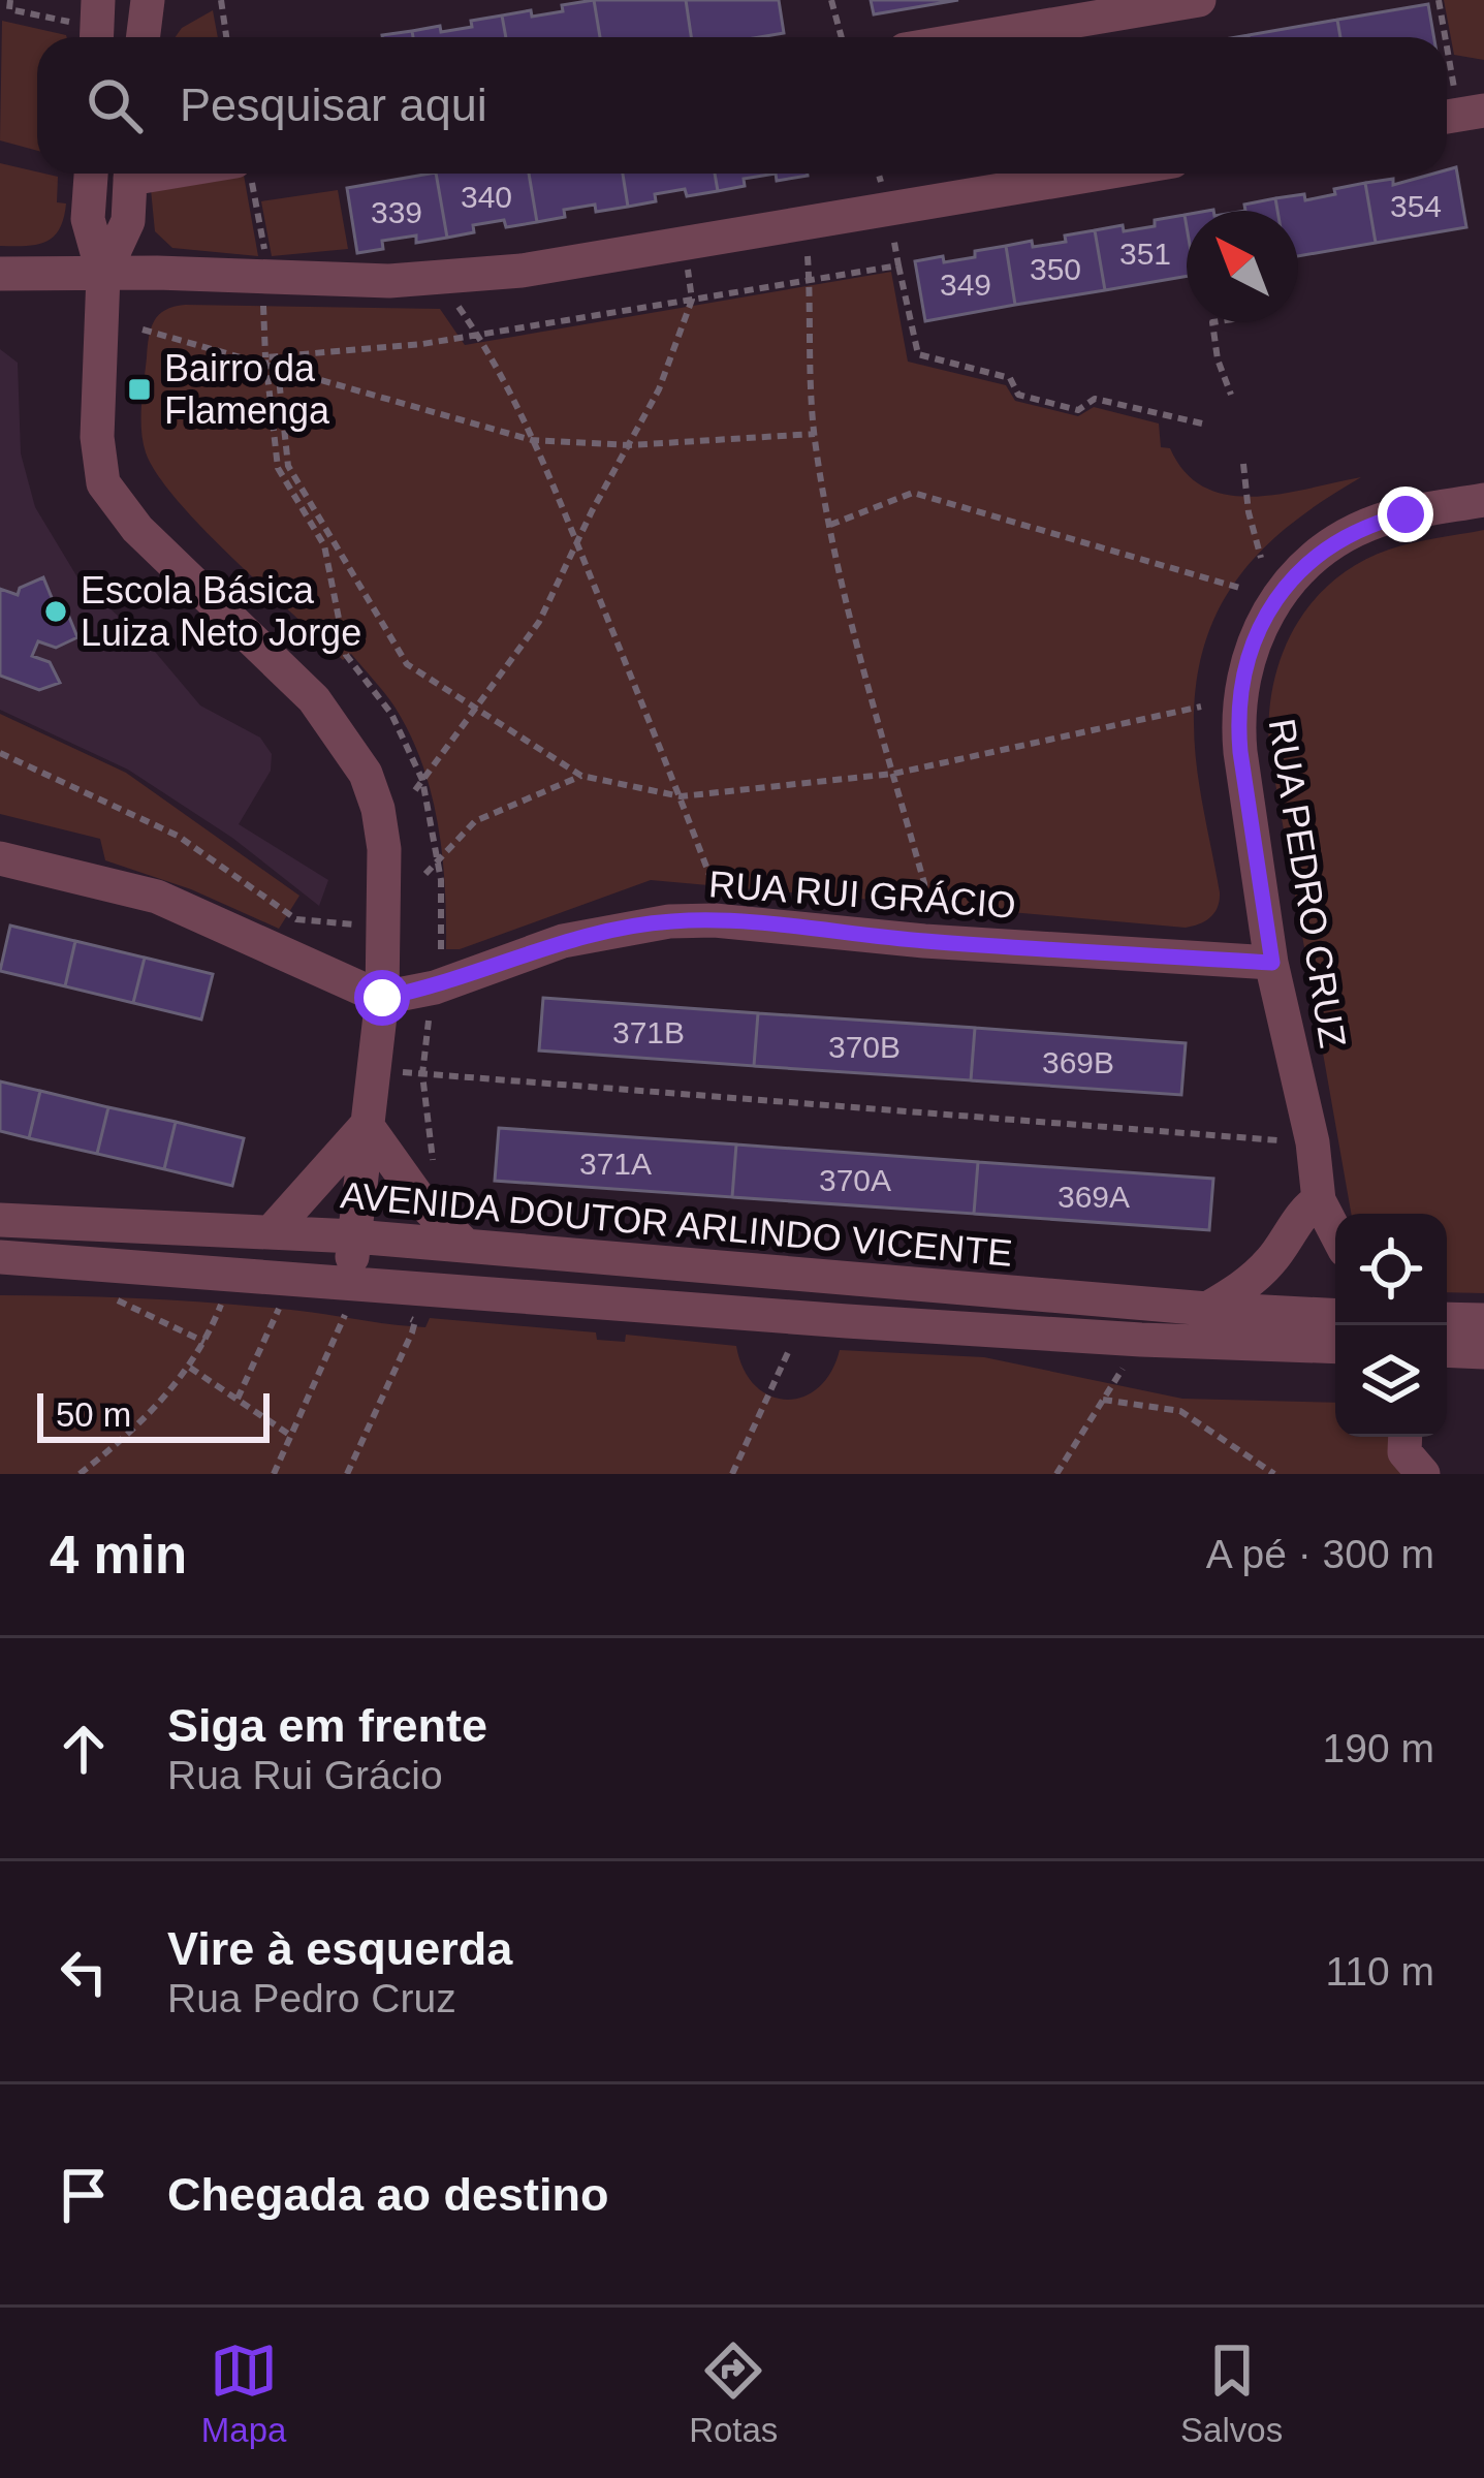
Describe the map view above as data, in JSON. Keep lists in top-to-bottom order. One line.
{"streets":{"street":["RUA PEDRO CRUZ","RUA RUI GRÁCIO","AVENIDA DOUTOR ARLINDO VICENTE"]},"crossings":[["RUA PEDRO CRUZ","RUA RUI GRÁCIO"]],"places":{"transit":["Bairro da Flamenga"],"other":["Escola Básica Luiza Neto Jorge"]},"house_numbers":["340","354","339","351","350","349","371B","370B","369B","371A","370A","369A"],"scale_bar":"50 m","north":"top left","page":{"search":"Pesquisar aqui","scale":"50 m","heading":["4 min","A pé · 300 m"],"list":[["Siga em frente","Rua Rui Grácio","190 m"],["Vire à esquerda","Rua Pedro Cruz","110 m"],"Chegada ao destino"],"nav":["Mapa","Rotas","Salvos"]}}
